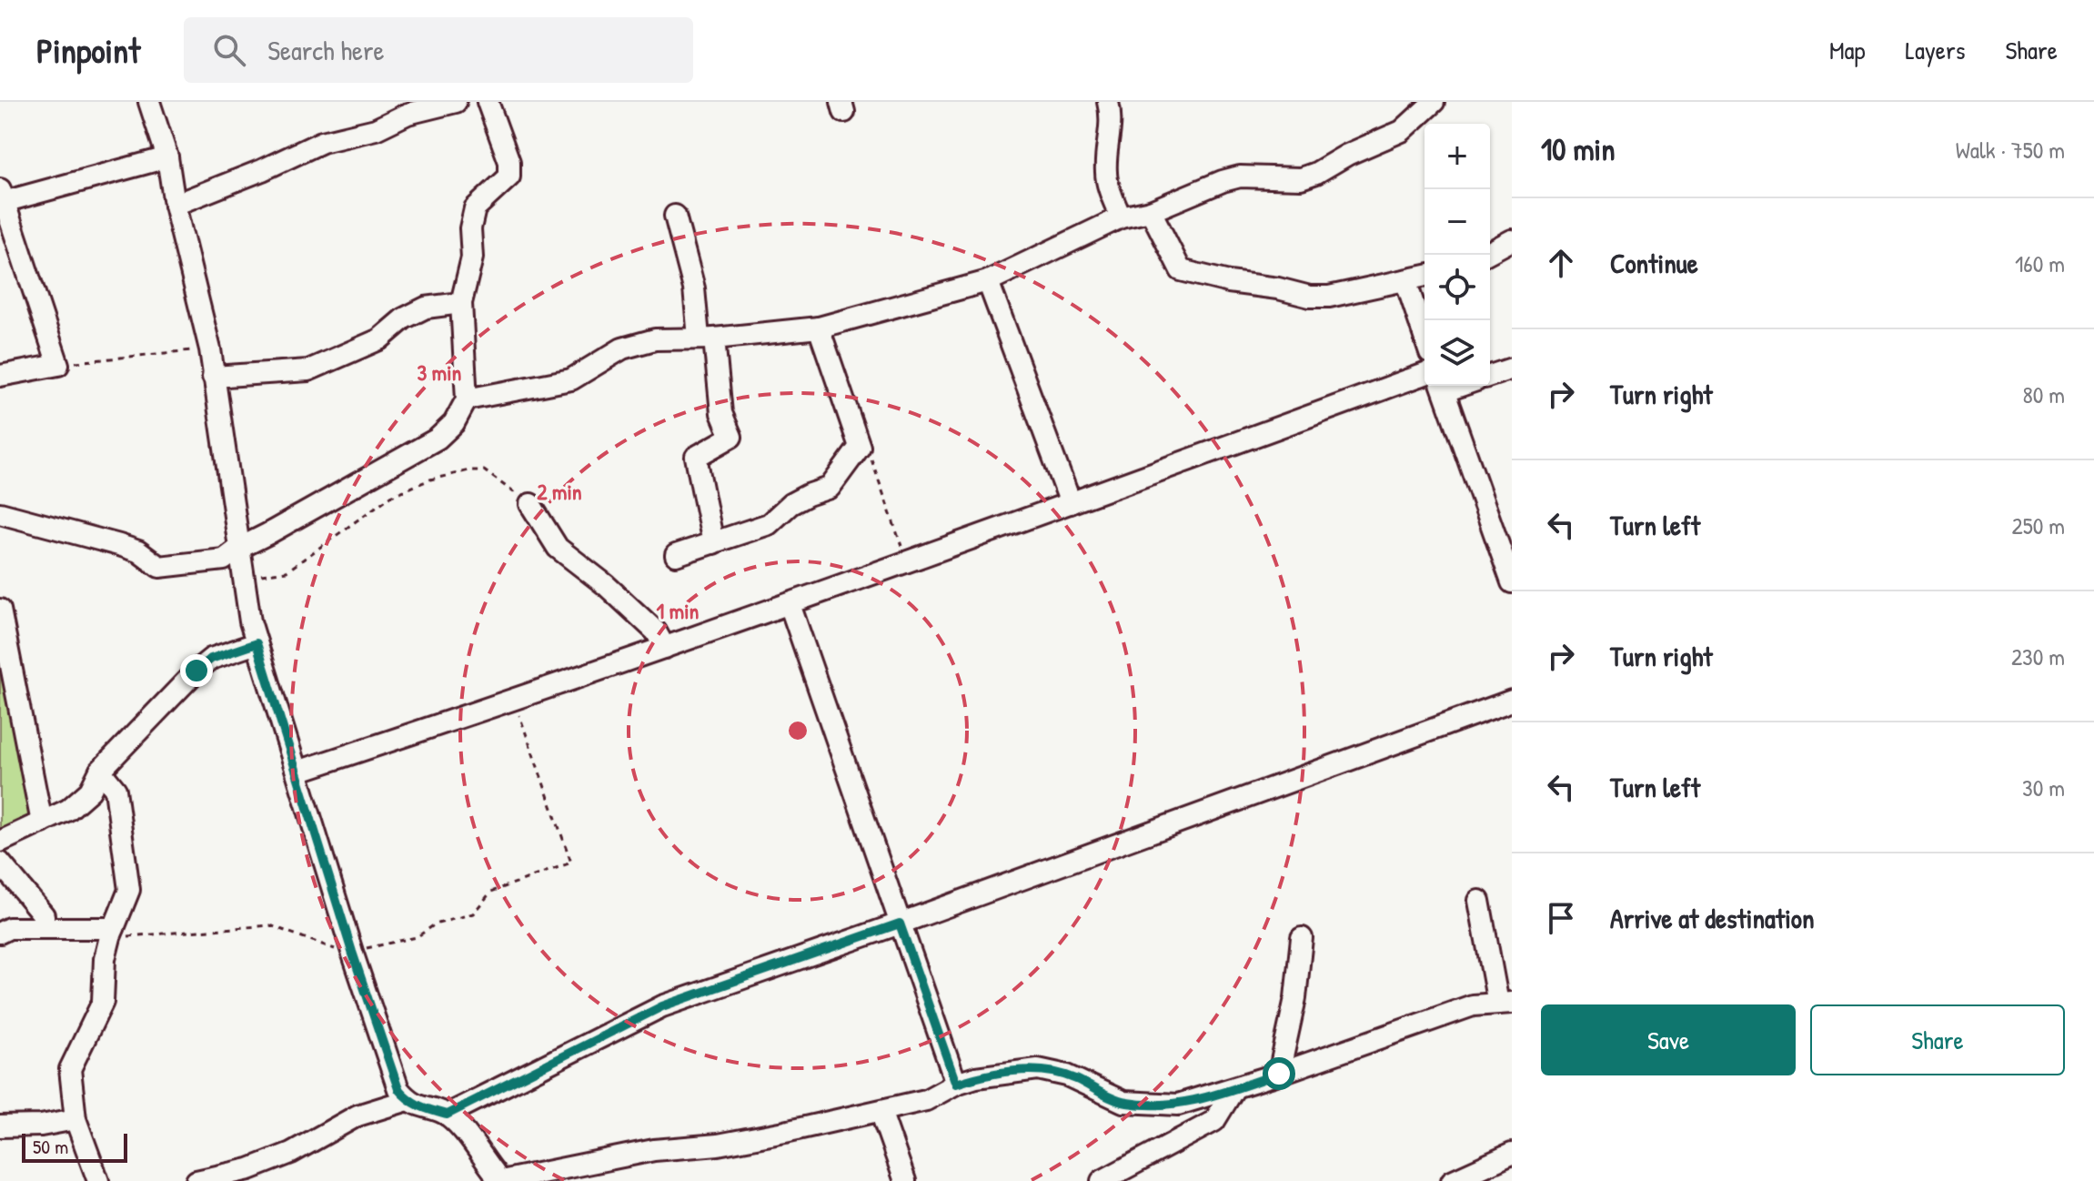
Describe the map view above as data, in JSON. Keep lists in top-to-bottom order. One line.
{"scale_bar":"50 m","page":{"header":"Pinpoint","search":"Search here","nav":["Map","Layers","Share"],"heading":["10 min","Walk · 750 m"],"map_buttons":["+","−"],"list":[["Continue","160 m"],["Turn right","80 m"],["Turn left","250 m"],["Turn right","230 m"],["Turn left","30 m"],"Arrive at destination"],"buttons":["Save","Share"],"scale":"50 m"},"rings":["3 min","2 min","1 min"]}
